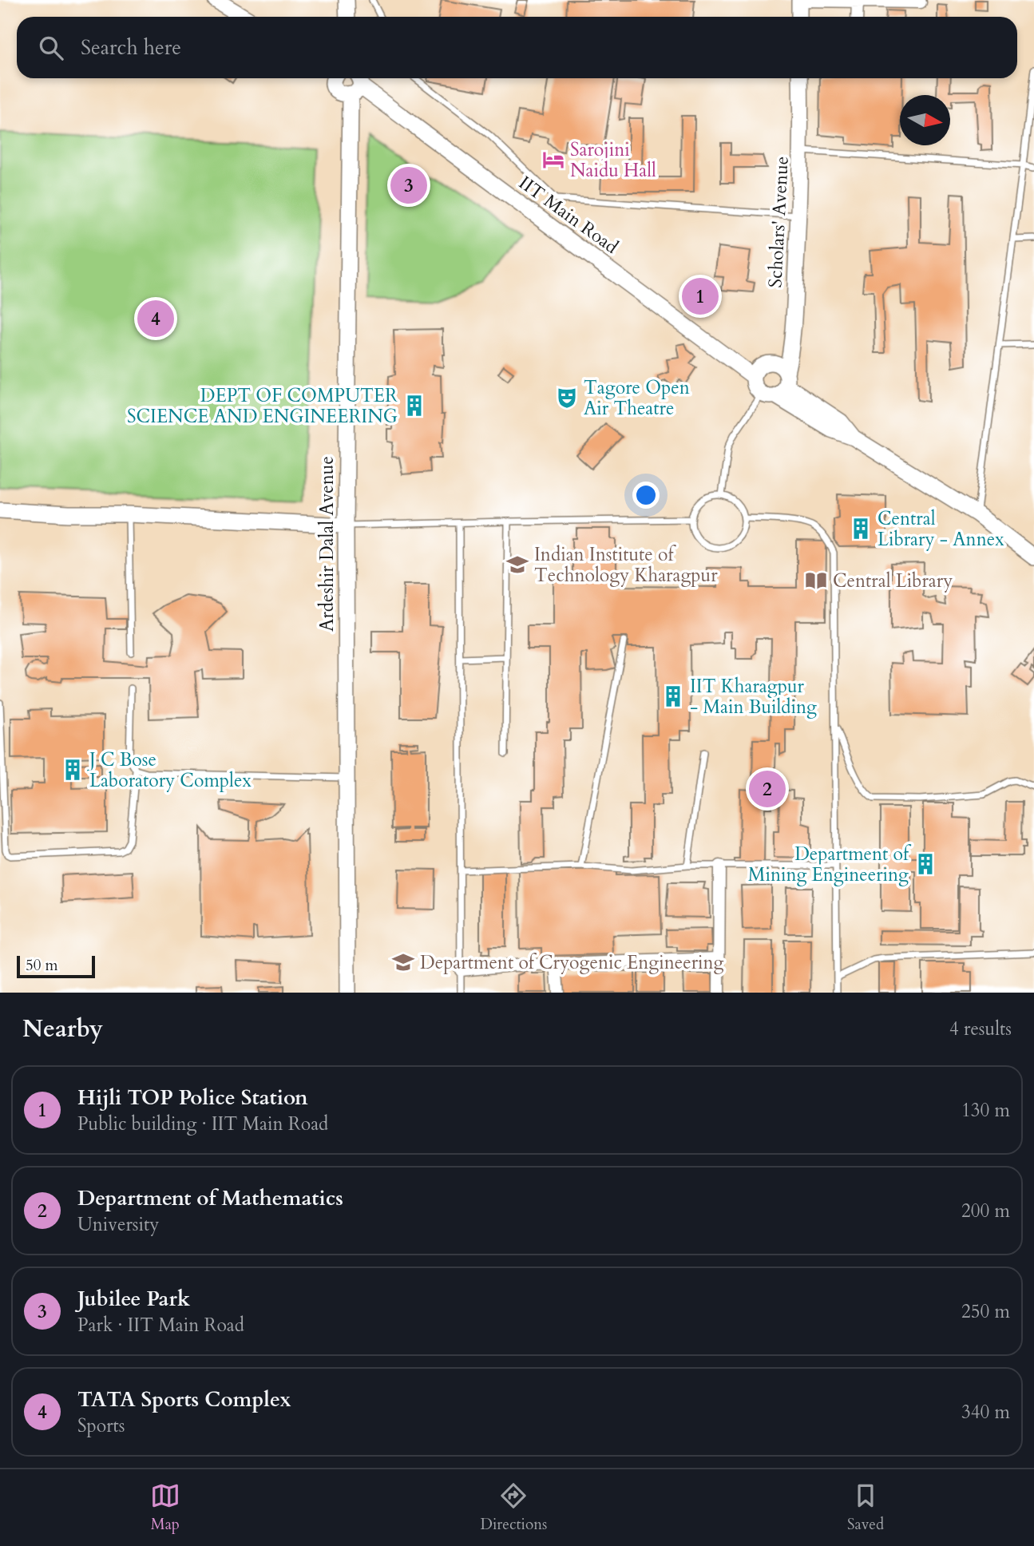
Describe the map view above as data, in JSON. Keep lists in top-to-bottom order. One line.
{"streets":{"street":["IIT Main Road","Scholars' Avenue","Ardeshir Dalal Avenue"]},"crossings":[["IIT Main Road","Ardeshir Dalal Avenue"]],"places":{"hotel":["Sarojini Naidu Hall"],"theatre":["Tagore Open Air Theatre"],"building":["DEPT OF COMPUTER SCIENCE AND ENGINEERING","Central Library - Annex","IIT Kharagpur - Main Building","J C Bose Laboratory Complex","Department of Mining Engineering"],"school or university":["Indian Institute of Technology Kharagpur","Department of Cryogenic Engineering"],"library":["Central Library"]},"scale_bar":"50 m","north":"right","page":{"search":"Search here","pins":["3","1","4","2"],"scale":"50 m","heading":["Nearby","4 results"],"list":[{"mark":"1","name":"Hijli TOP Police Station","note":"Public building · IIT Main Road","value":"130 m"},{"mark":"2","name":"Department of Mathematics","note":"University","value":"200 m"},{"mark":"3","name":"Jubilee Park","note":"Park · IIT Main Road","value":"250 m"},{"mark":"4","name":"TATA Sports Complex","note":"Sports","value":"340 m"}],"nav":["Map","Directions","Saved"]}}
